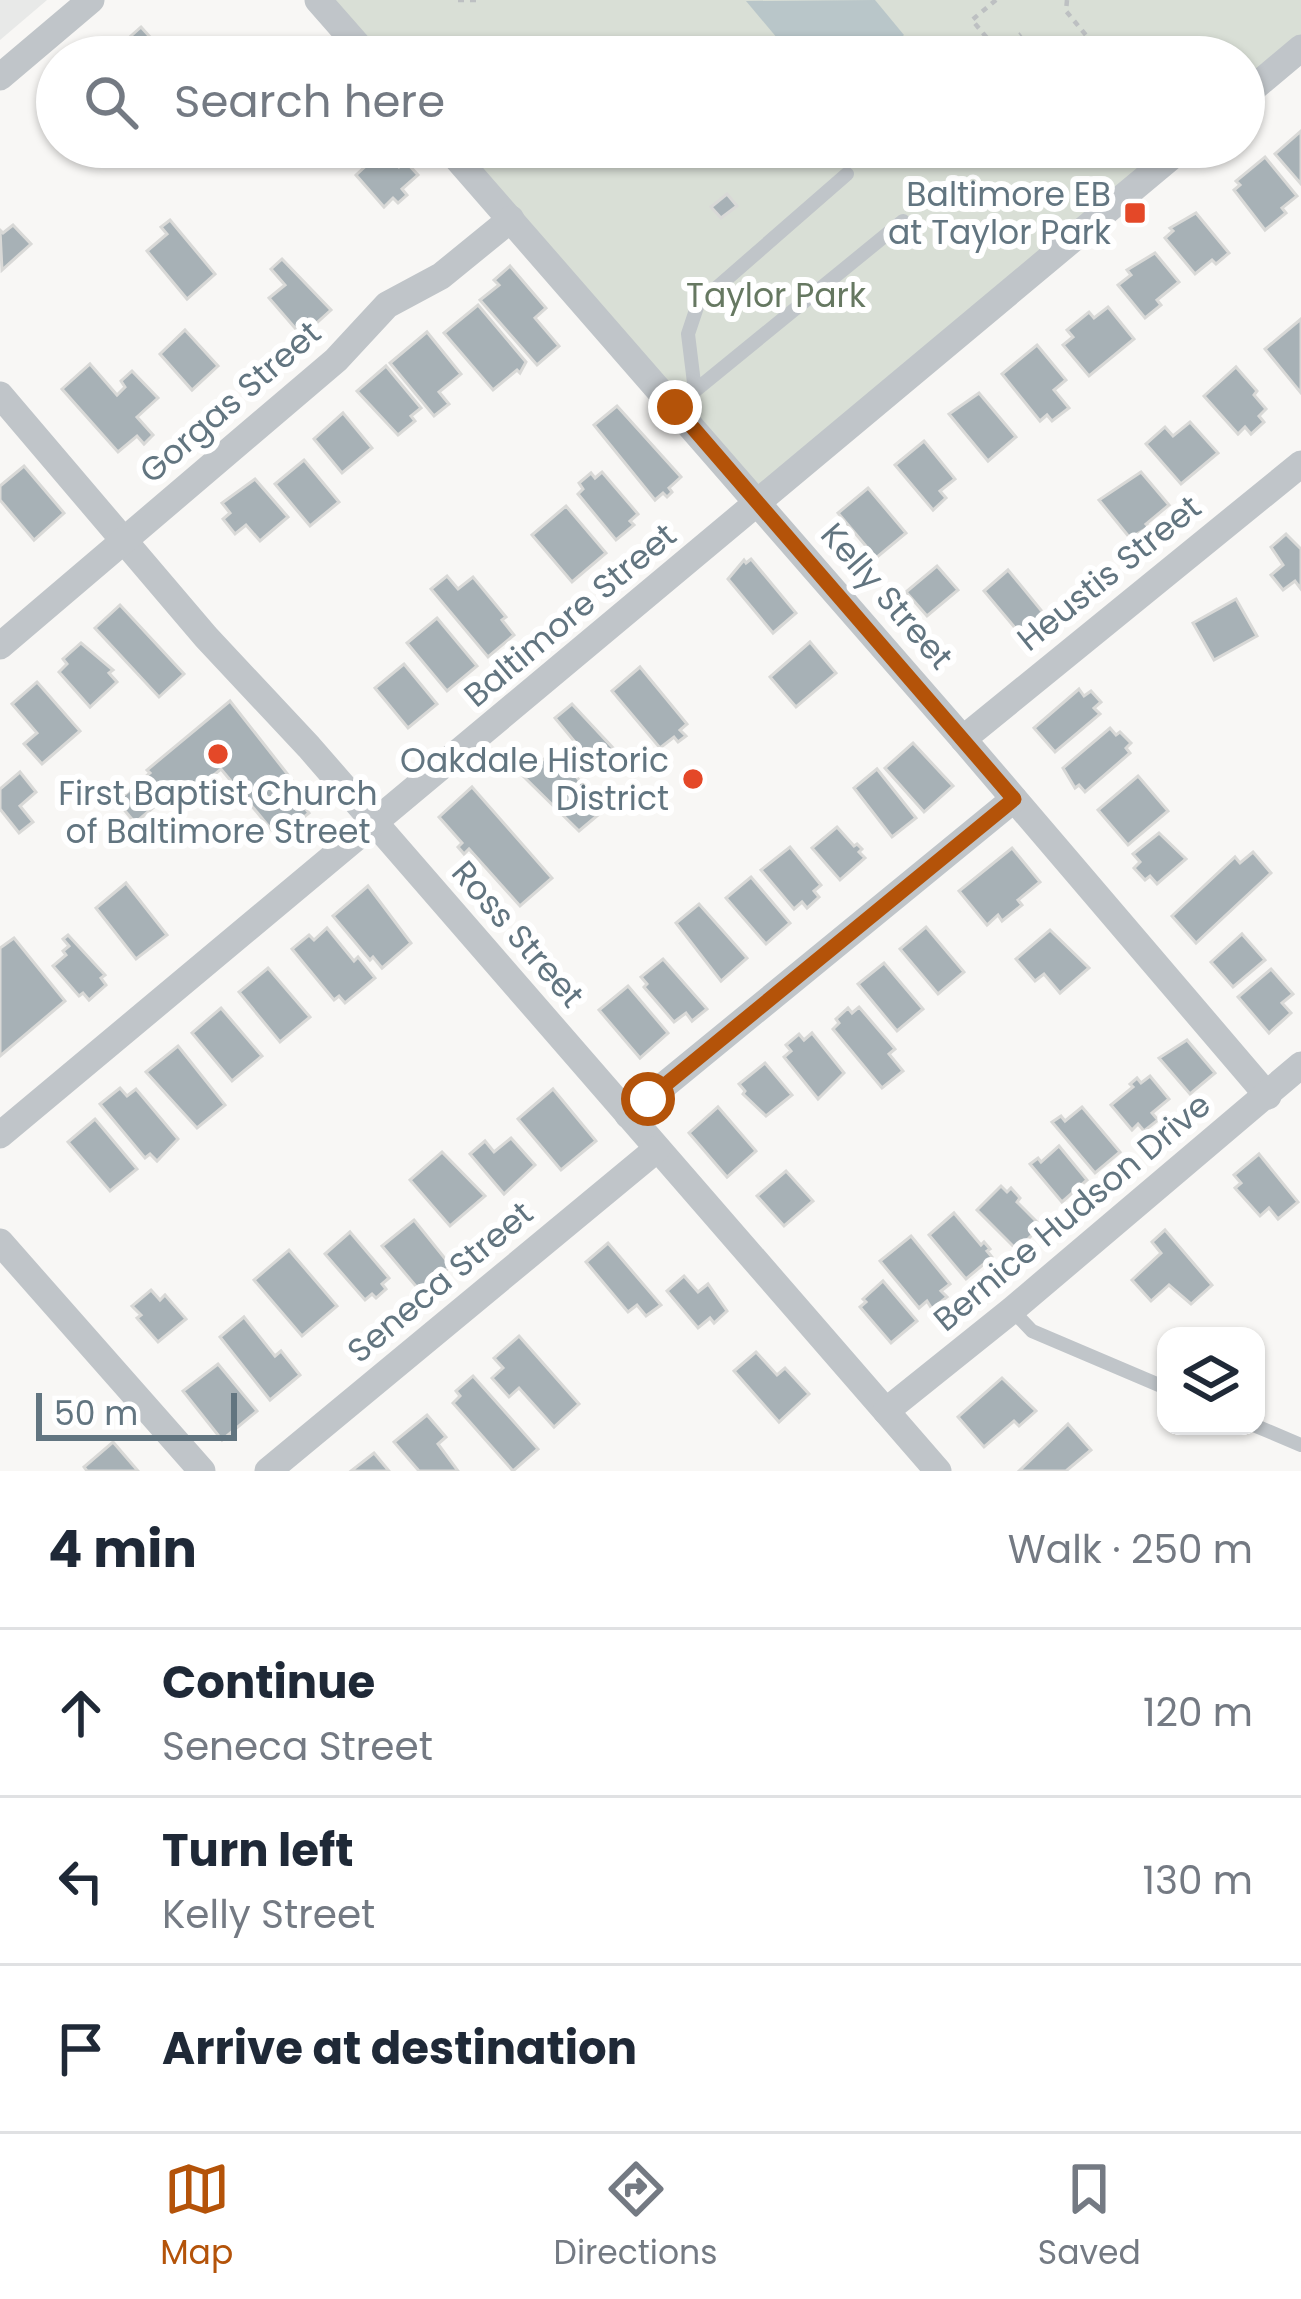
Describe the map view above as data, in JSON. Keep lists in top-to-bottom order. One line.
{"streets":{"street":["Gorgas Street","Heustis Street","Kelly Street","Baltimore Street","Ross Street","Bernice Hudson Drive","Seneca Street"]},"crossings":[["Gorgas Street","Kelly Street"],["Gorgas Street","Ross Street"],["Heustis Street","Kelly Street"],["Kelly Street","Baltimore Street"],["Kelly Street","Bernice Hudson Drive"],["Baltimore Street","Ross Street"],["Ross Street","Bernice Hudson Drive"],["Ross Street","Seneca Street"]],"parks":["Taylor Park"],"places":{"transit":["Baltimore EB at Taylor Park"],"other":["First Baptist Church of Baltimore Street","Oakdale Historic District"]},"scale_bar":"50 m","page":{"search":"Search here","scale":"50 m","heading":["4 min","Walk · 250 m"],"list":[["Continue","Seneca Street","120 m"],["Turn left","Kelly Street","130 m"],"Arrive at destination"],"nav":["Map","Directions","Saved"]}}
